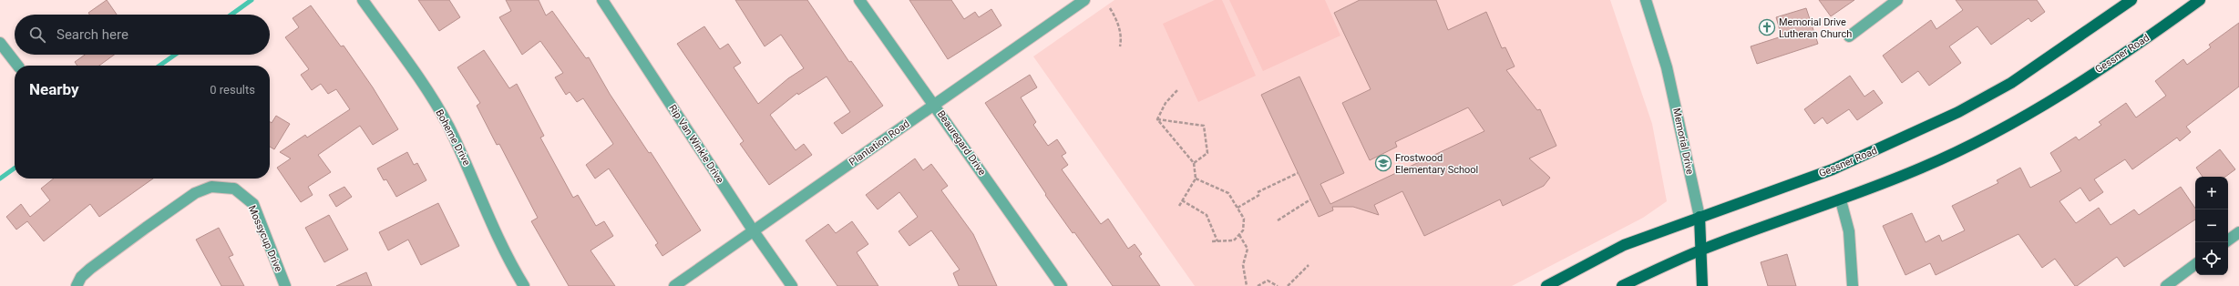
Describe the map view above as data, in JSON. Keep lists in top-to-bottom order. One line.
{"streets":{"main road":["Gessner Road","Memorial Drive"],"street":["Boheme Drive","Plantation Road","Beauregard Drive","Rip Van Winkle Drive","Mossycup Drive"]},"crossings":[["Gessner Road","Memorial Drive"],["Plantation Road","Beauregard Drive"],["Plantation Road","Rip Van Winkle Drive"]],"places":{"church":["Memorial Drive Lutheran Church"],"school or university":["Frostwood Elementary School"]},"page":{"search":"Search here","heading":["Nearby","0 results"],"map_buttons":["+","−"]}}
